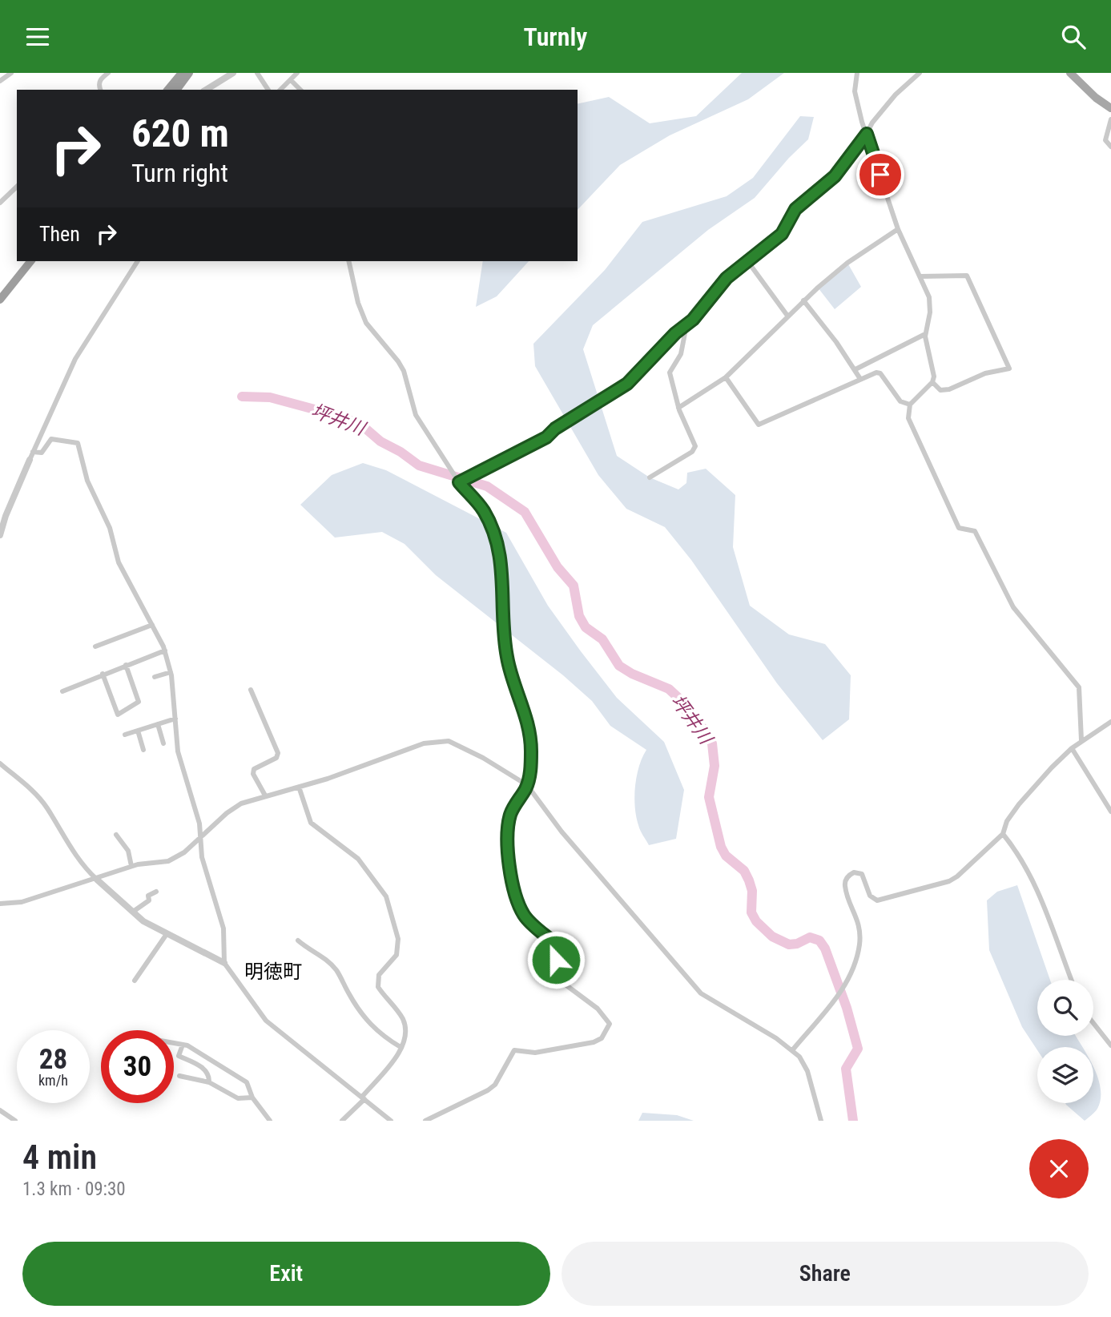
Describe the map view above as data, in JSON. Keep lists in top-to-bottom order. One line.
{"districts":["明徳町"],"water":["坪井川"],"page":{"header":"Turnly","turn":["620 m","Turn right"],"then":"Then","speed":"28 km/h","limit":"30","heading":["4 min","1.3 km · 09:30"],"buttons":["Exit","Share"]}}
